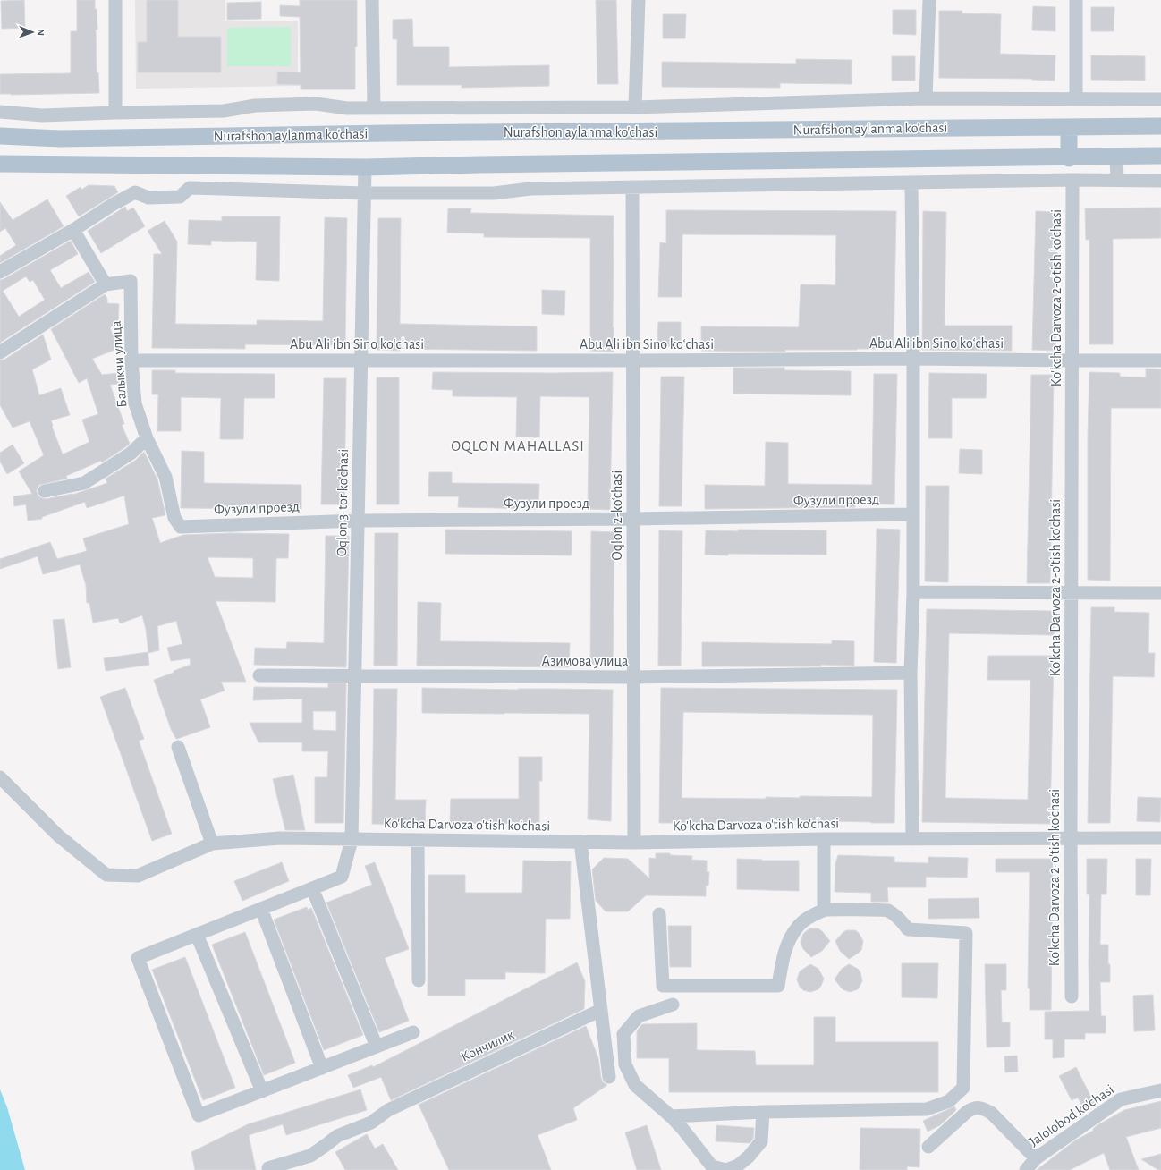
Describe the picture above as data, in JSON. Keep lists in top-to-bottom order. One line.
{"streets":{"main road":["Nurafshon aylanma ko'chasi"],"street":["Ko'kcha Darvoza 2-o'tish ko'chasi","Abu Ali ibn Sino koʻchasi","Балыкчи улица","Фузули проезд","Oqlon 3-tor ko'chasi","Oqlon 2-ko‘chasi","Азимова улица","Ko'kcha Darvoza o'tish ko'chasi","Кончилик","Jalolobod ko'chasi"]},"crossings":[["Nurafshon aylanma ko'chasi","Oqlon 3-tor ko'chasi"],["Ko'kcha Darvoza 2-o'tish ko'chasi","Abu Ali ibn Sino koʻchasi"],["Ko'kcha Darvoza 2-o'tish ko'chasi","Ko'kcha Darvoza o'tish ko'chasi"],["Abu Ali ibn Sino koʻchasi","Балыкчи улица"],["Abu Ali ibn Sino koʻchasi","Oqlon 3-tor ko'chasi"],["Abu Ali ibn Sino koʻchasi","Oqlon 2-ko‘chasi"],["Балыкчи улица","Фузули проезд"],["Фузули проезд","Oqlon 3-tor ko'chasi"],["Фузули проезд","Oqlon 2-ko‘chasi"],["Oqlon 3-tor ko'chasi","Азимова улица"],["Oqlon 3-tor ko'chasi","Ko'kcha Darvoza o'tish ko'chasi"],["Oqlon 2-ko‘chasi","Азимова улица"],["Oqlon 2-ko‘chasi","Ko'kcha Darvoza o'tish ko'chasi"]],"districts":["OQLON MAHALLASI"],"north":"right"}
